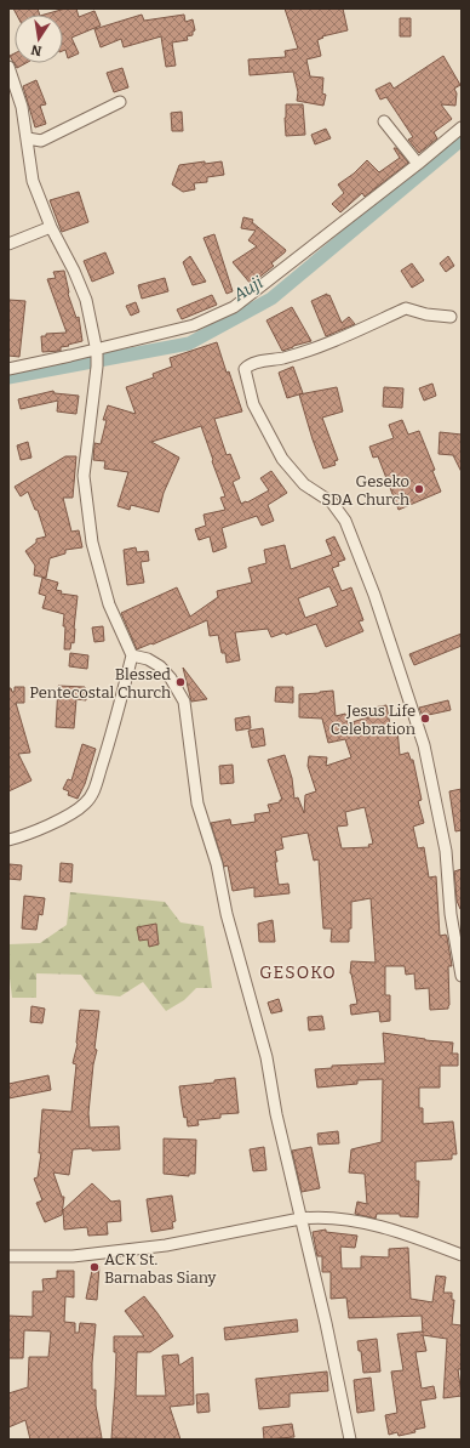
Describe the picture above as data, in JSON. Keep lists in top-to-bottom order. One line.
{"districts":["GESOKO"],"water":["Auji"],"places":["Geseko SDA Church","Blessed Pentecostal Church","Jesus Life Celebration","ACK St. Barnabas Siany"],"north":"bottom"}
